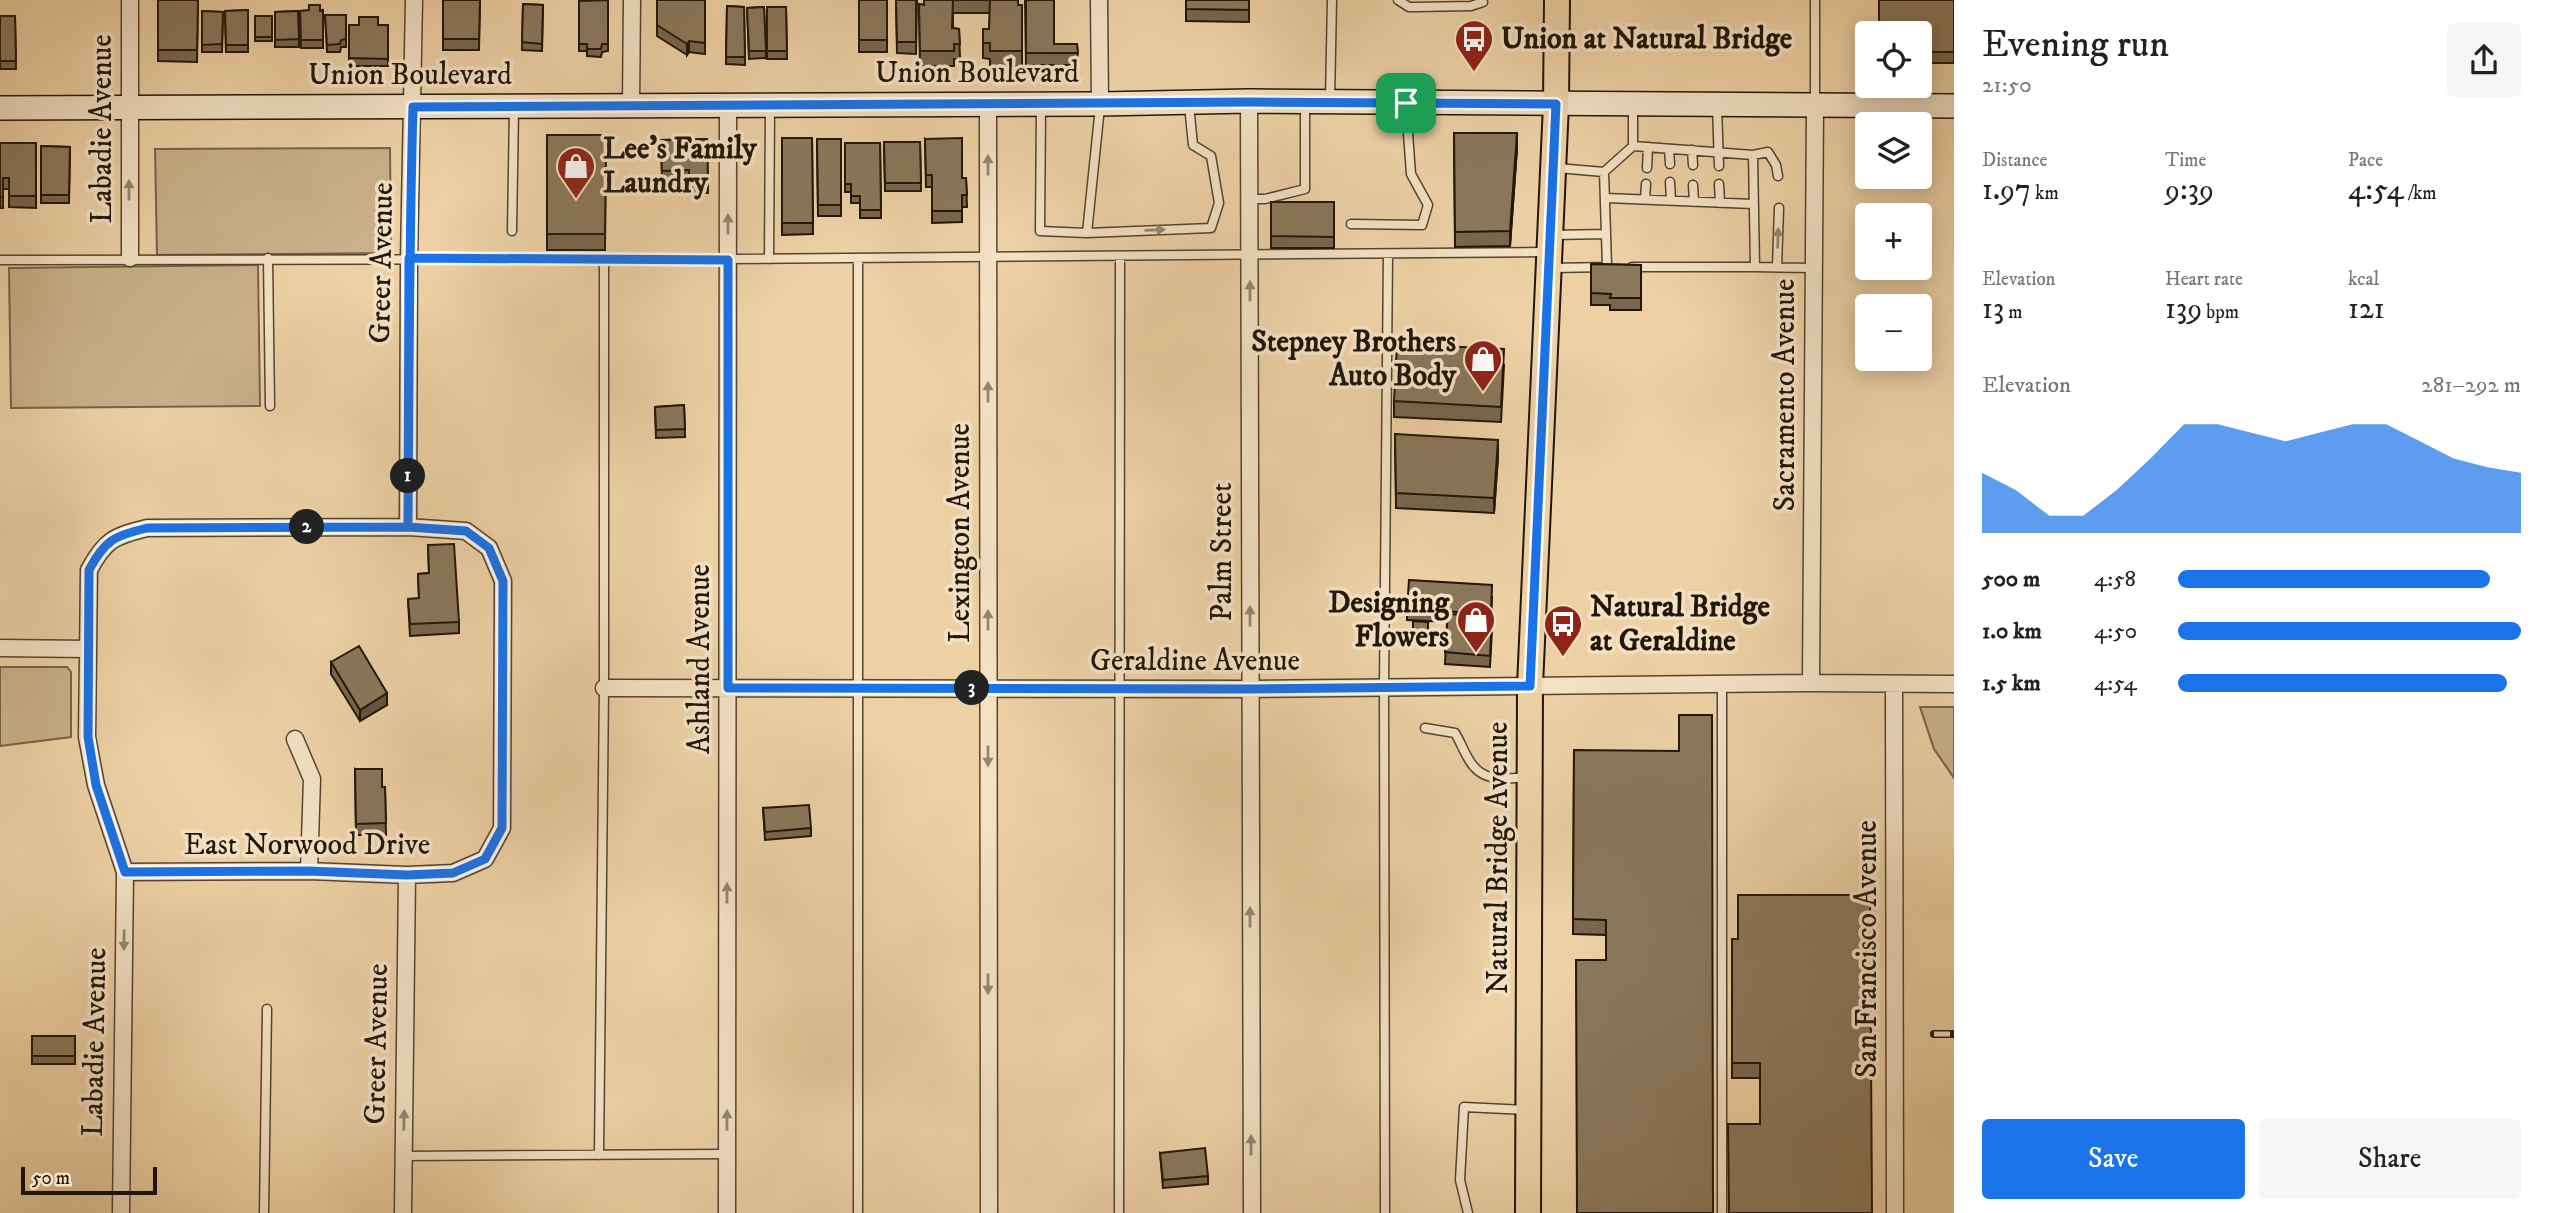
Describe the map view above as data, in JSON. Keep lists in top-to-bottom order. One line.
{"streets":{"main road":["Union Boulevard","Natural Bridge Avenue"],"street":["Labadie Avenue","Greer Avenue","Sacramento Avenue","Lexington Avenue","Palm Street","Ashland Avenue","Geraldine Avenue","East Norwood Drive","San Francisco Avenue"]},"crossings":[["Union Boulevard","Labadie Avenue"],["Union Boulevard","Greer Avenue"],["Union Boulevard","Sacramento Avenue"],["Union Boulevard","Lexington Avenue"],["Union Boulevard","Palm Street"],["Union Boulevard","Ashland Avenue"],["Union Boulevard","Natural Bridge Avenue"],["Labadie Avenue","Greer Avenue"],["Labadie Avenue","East Norwood Drive"],["Greer Avenue","East Norwood Drive"],["Sacramento Avenue","Geraldine Avenue"],["Lexington Avenue","Geraldine Avenue"],["Palm Street","Geraldine Avenue"],["Ashland Avenue","Geraldine Avenue"],["Geraldine Avenue","Natural Bridge Avenue"],["Geraldine Avenue","San Francisco Avenue"]],"one_way":["Palm Street","Ashland Avenue"],"places":{"bus stop":["Union at Natural Bridge","Natural Bridge at Geraldine"],"shop":["Lee's Family Laundry","Stepney Brothers Auto Body","Designing Flowers"]},"scale_bar":"50 m","page":{"heading":["Evening run","21:50"],"map_buttons":["+","−"],"stats":[["Distance","1.97 km"],["Time","9:39"],["Pace","4:54 /km"],["Elevation","13 m"],["Heart rate","139 bpm"],["kcal","121"]],"chart":["Elevation","281–292 m"],"pins":["1","2","3"],"list":[{"name":"500 m","note":"4:58"},{"name":"1.0 km","note":"4:50"},{"name":"1.5 km","note":"4:54"}],"buttons":["Save","Share"],"scale":"50 m"}}
